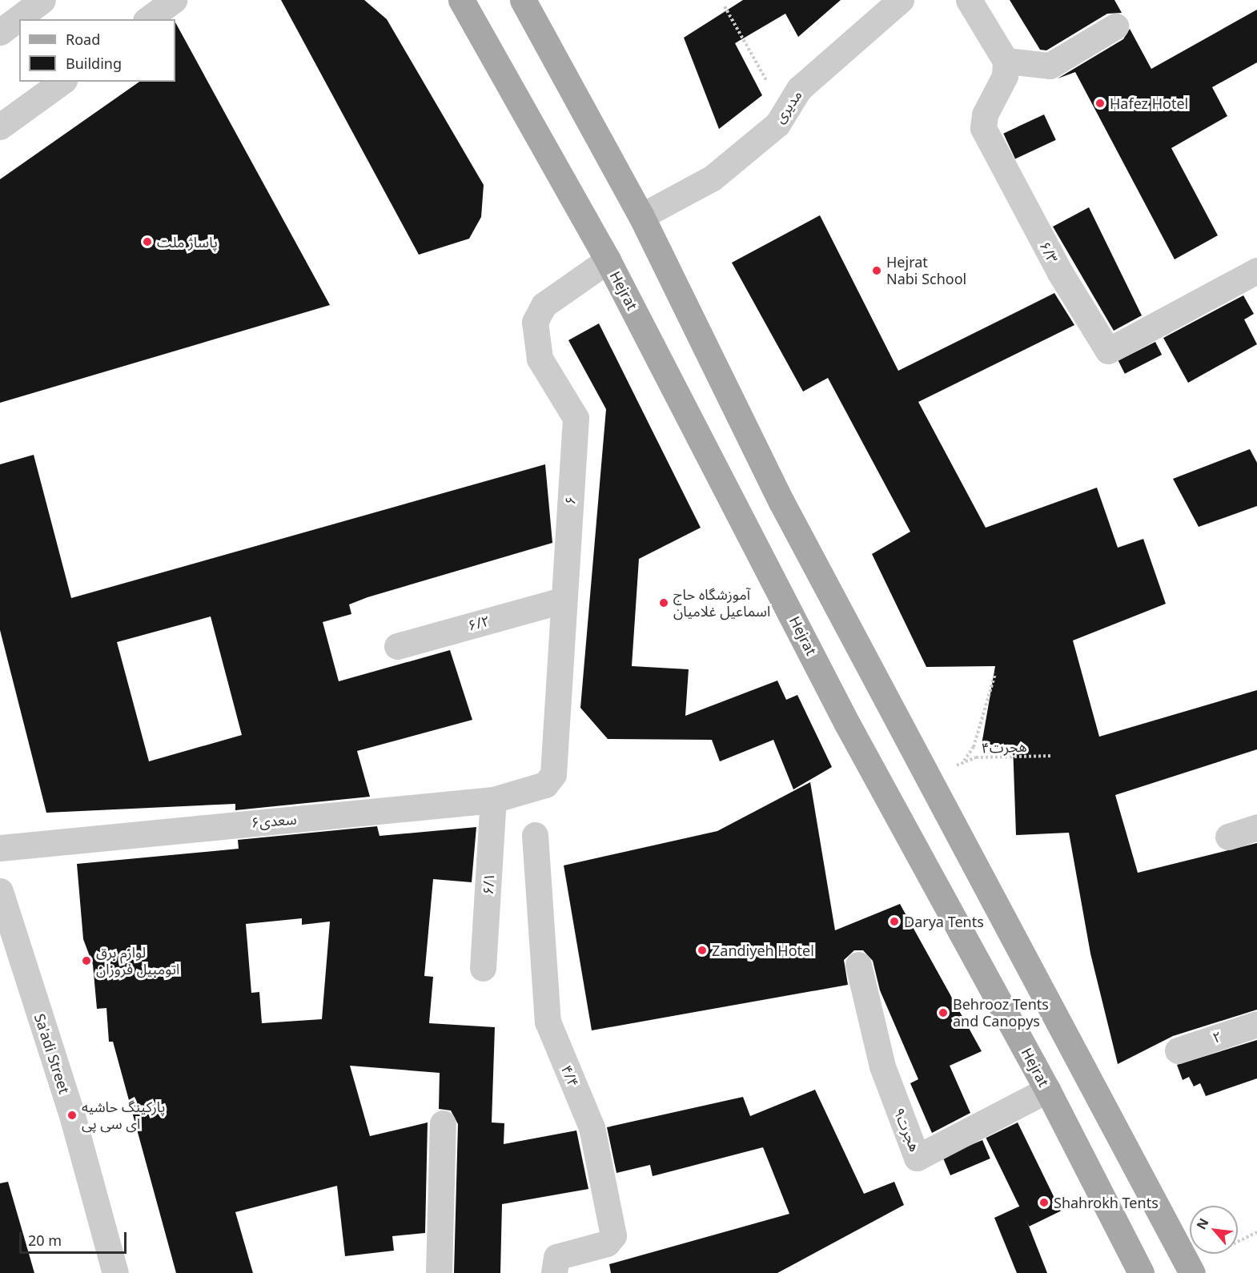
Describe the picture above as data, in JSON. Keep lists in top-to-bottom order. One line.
{"streets":{"main road":["Hejrat"],"street":["مدیری","۶/۳","۶","۶/۲","سعدی۶","۶/۱","۲","Sa'adi Street","۴/۴","هجرت۹"],"path":["هجرت۴"]},"crossings":[["Hejrat","۶"],["Hejrat","هجرت۹"],["۶","۶/۲"],["۶","سعدی۶"],["سعدی۶","۶/۱"]],"places":["Hafez Hotel","پاساژ ملت","Hejrat Nabi School","آموزشگاه حاج اسماعیل غلامیان","Darya Tents","Zandiyeh Hotel","لوازم برق اتومبیل فروزان","Behrooz Tents and Canopys","پارکینگ حاشیه ای سی پی","Shahrokh Tents"],"legend":["Road","Building"],"scale_bar":"20 m","north":"top left"}
